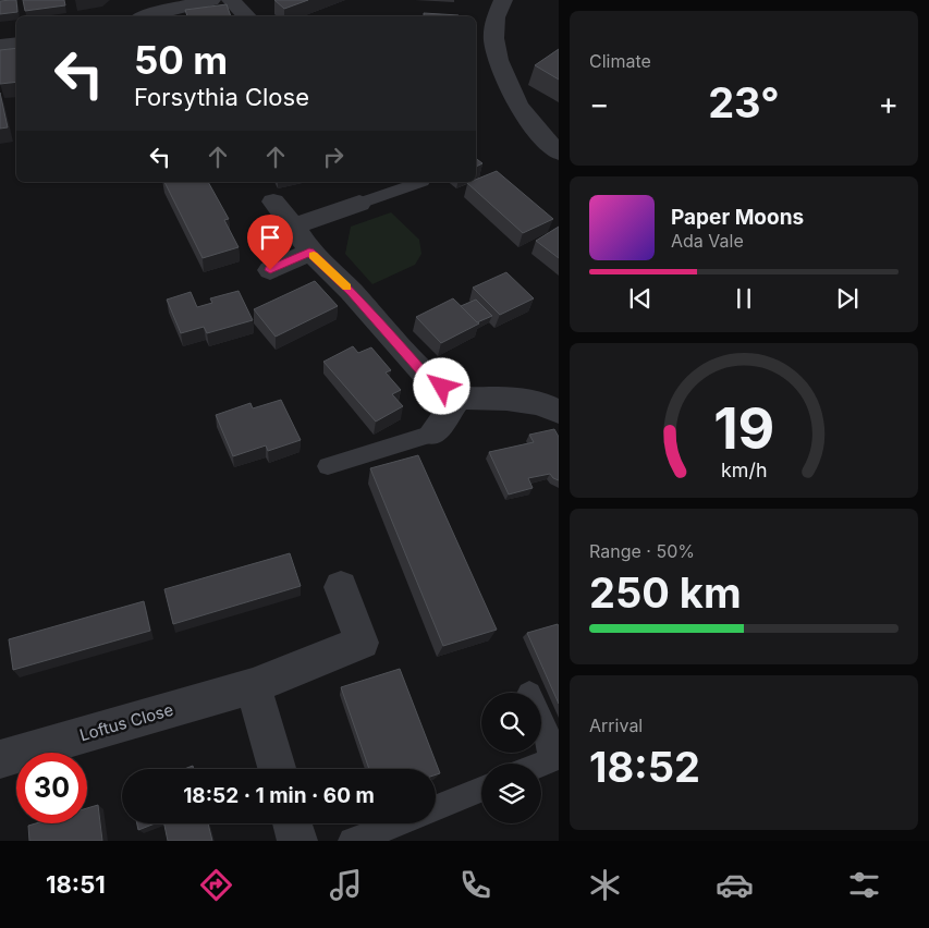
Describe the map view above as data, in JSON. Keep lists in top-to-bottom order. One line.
{"streets":{"street":["Loftus Close"]},"page":{"tile":["Climate",["Range · 50%","250 km"],["Arrival","18:52"]],"turn":["50 m","Forsythia Close"],"heat":["−","23°","+"],"song":["Paper Moons","Ada Vale"],"limit":"30","trip":"18:52 · 1 min · 60 m","tabs":"18:51","gauge":["19","km/h"]}}
